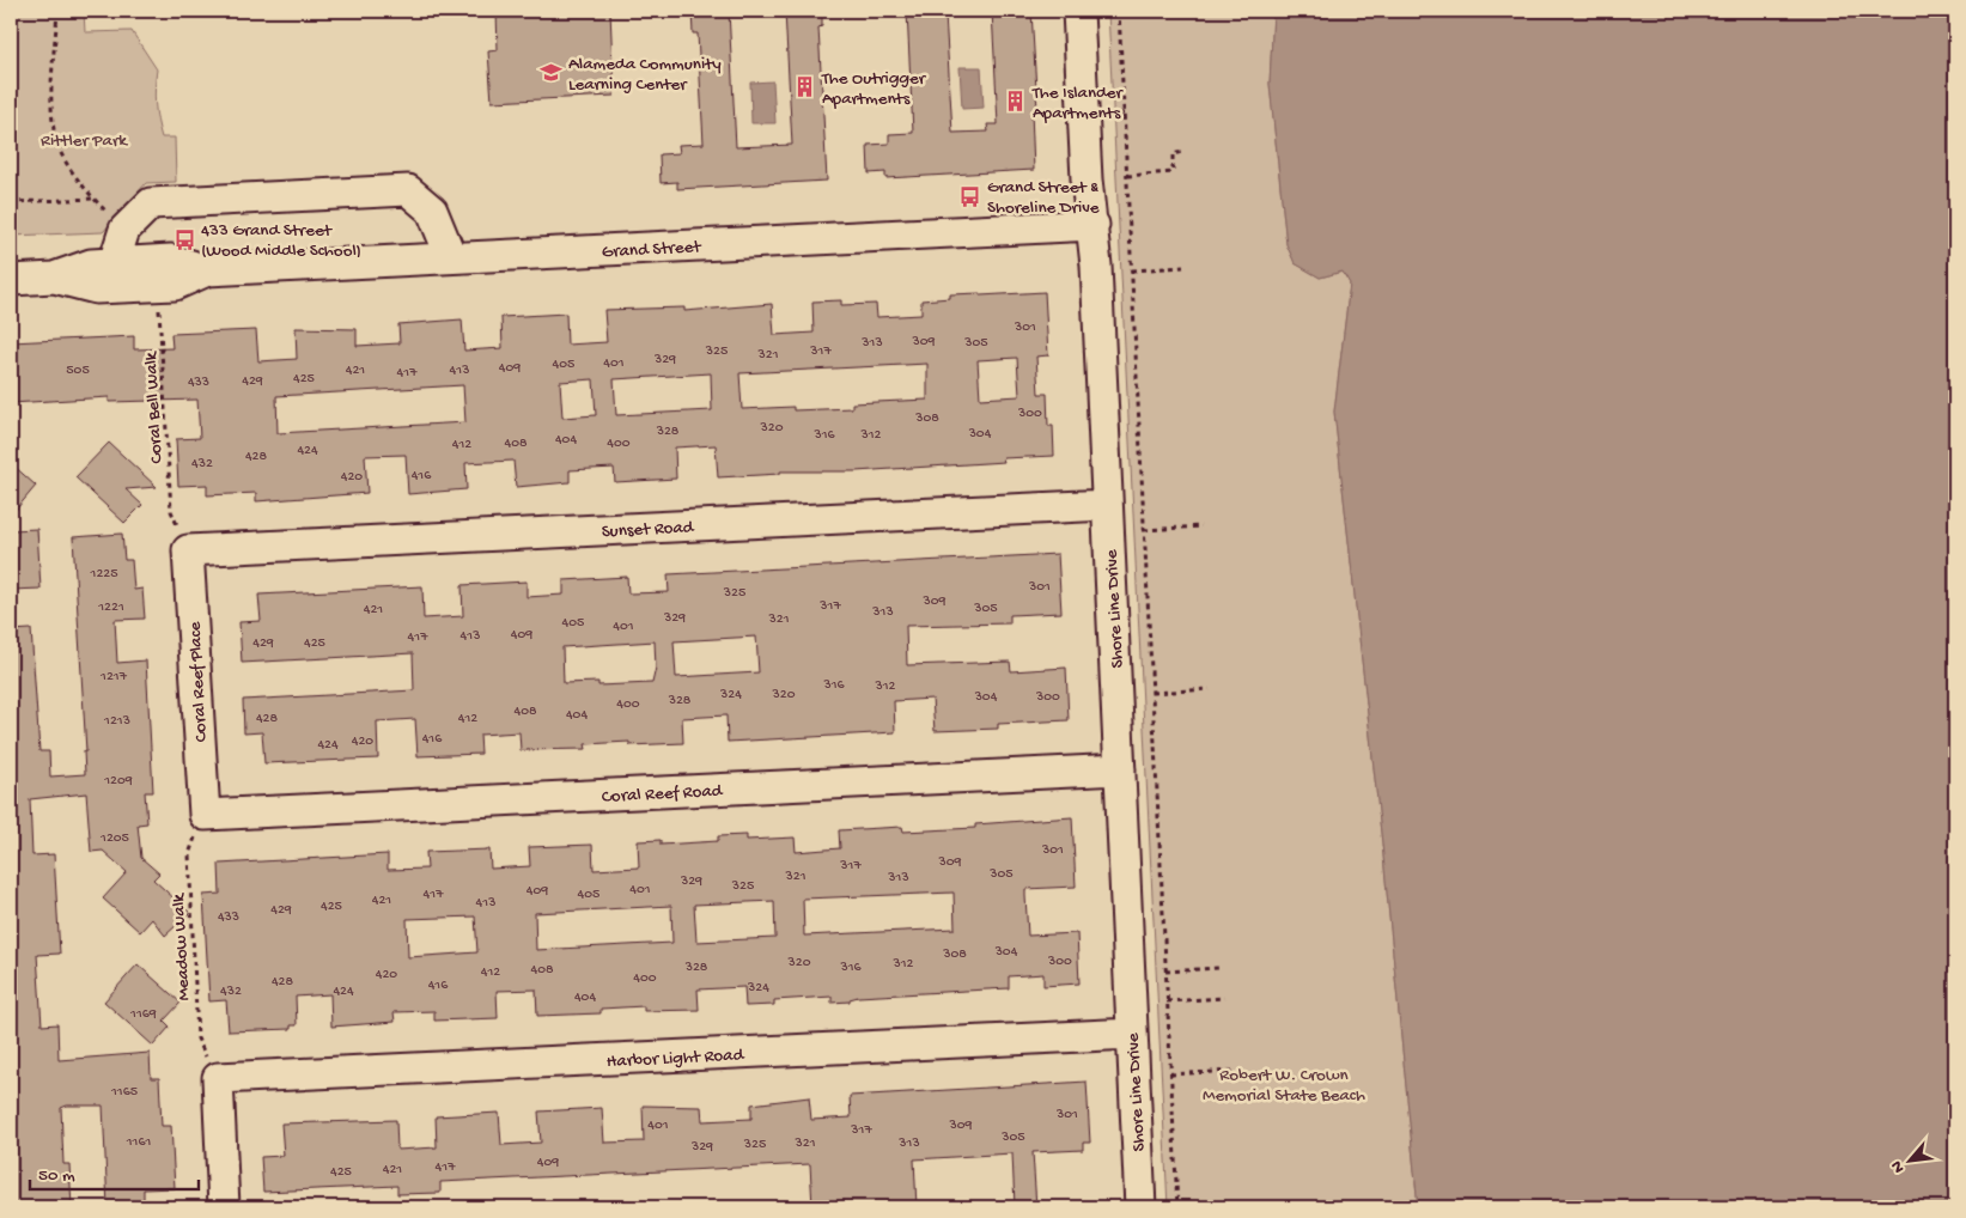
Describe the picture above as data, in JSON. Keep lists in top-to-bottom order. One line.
{"streets":{"street":["Grand Street","Sunset Road","Shore Line Drive","Coral Reef Place","Coral Reef Road","Harbor Light Road"],"path":["Coral Bell Walk","Meadow Walk"]},"crossings":[["Grand Street","Coral Bell Walk"],["Grand Street","Shore Line Drive"],["Coral Bell Walk","Sunset Road"],["Coral Bell Walk","Coral Reef Place"],["Sunset Road","Shore Line Drive"],["Sunset Road","Coral Reef Place"],["Shore Line Drive","Coral Reef Road"],["Shore Line Drive","Harbor Light Road"],["Coral Reef Place","Coral Reef Road"],["Coral Reef Place","Meadow Walk"],["Coral Reef Road","Meadow Walk"],["Meadow Walk","Harbor Light Road"]],"parks":["Rittler Park","Robert W. Crown Memorial State Beach"],"places":{"school or university":["Alameda Community Learning Center"],"building":["The Outrigger Apartments","The Islander Apartments"],"bus stop":["Grand Street & Shoreline Drive","433 Grand Street (Wood Middle School)"]},"house_numbers":["301","309","313","305","325","317","321","329","401","405","409","505","421","413","417","425","429","433","300","308","320","328","304","316","312","404","408","400","412","424","428","432","416","420","1225","301","325","309","317","1221","305","421","313","329","321","405","401","409","413","417","429","425","1217","316","312","324","320","304","300","328","400","408","404","428","412","1213","416","420","424","1209","1205","301","309","317","305","321","313","329","325","401","409","417","405","421","413","425","429","433","304","308","300","320","312","328","316","408","412","420","400","428","416","324","432","424","404","1169","1165","301","401","309","317","305","1161","321","313","325","329","409","417","421","425"],"scale_bar":"50 m","north":"bottom left"}
